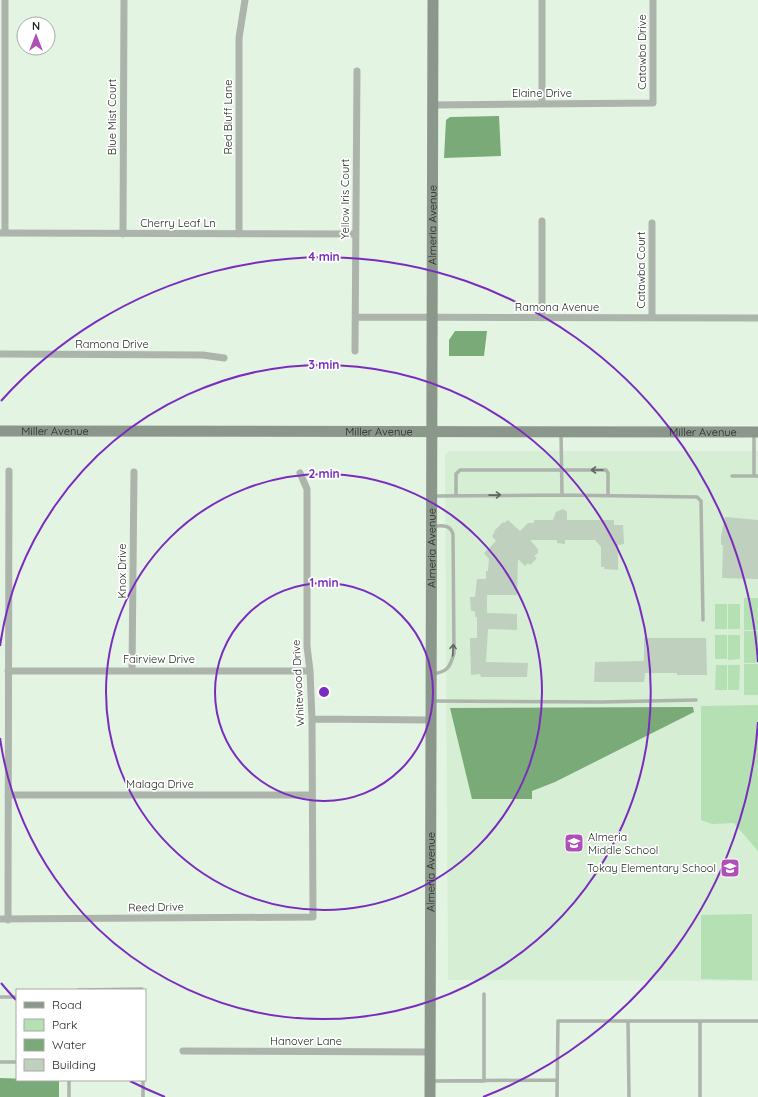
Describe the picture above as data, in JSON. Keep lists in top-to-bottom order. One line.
{"streets":{"street":["Catawba Drive","Elaine Drive","Blue Mist Court","Red Bluff Lane","Yellow Iris Court","Cherry Leaf Ln","Almeria Avenue","Catawba Court","Ramona Avenue","Ramona Drive","Miller Avenue","Knox Drive","Fairview Drive","Whitewood Drive","Malaga Drive","Reed Drive","Hanover Lane"]},"crossings":[["Catawba Drive","Elaine Drive"],["Elaine Drive","Almeria Avenue"],["Blue Mist Court","Cherry Leaf Ln"],["Red Bluff Lane","Cherry Leaf Ln"],["Yellow Iris Court","Cherry Leaf Ln"],["Yellow Iris Court","Ramona Avenue"],["Almeria Avenue","Ramona Avenue"],["Almeria Avenue","Miller Avenue"],["Almeria Avenue","Hanover Lane"],["Catawba Court","Ramona Avenue"],["Knox Drive","Fairview Drive"],["Fairview Drive","Whitewood Drive"],["Whitewood Drive","Malaga Drive"],["Whitewood Drive","Reed Drive"]],"places":{"school or university":["Almeria Middle School","Tokay Elementary School"]},"legend":["Road","Park","Water","Building"],"north":"top","rings":["4 min","3 min","2 min","1 min"]}
